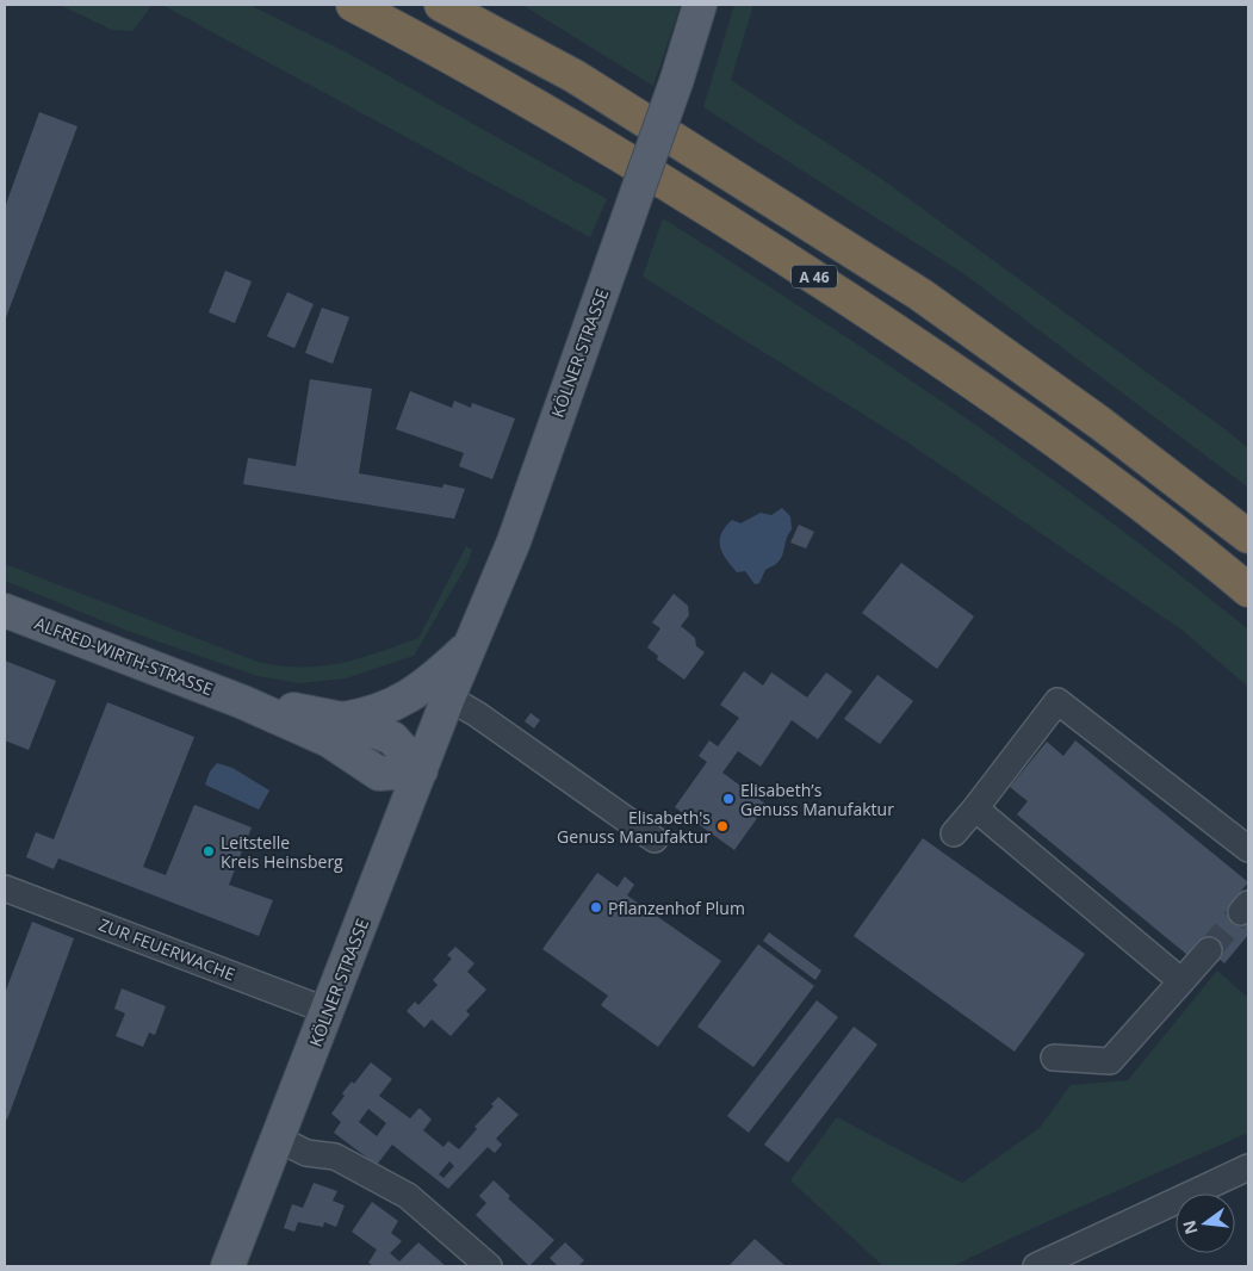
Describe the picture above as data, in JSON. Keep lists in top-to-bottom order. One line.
{"streets":{"highway":["A 46"],"main road":["KÖLNER STRASSE","ALFRED-WIRTH-STRASSE"],"street":["ZUR FEUERWACHE"]},"crossings":[["KÖLNER STRASSE","ALFRED-WIRTH-STRASSE"],["KÖLNER STRASSE","ZUR FEUERWACHE"]],"places":["Elisabeth’s Genuss Manufaktur","Elisabeth's Genuss Manufaktur","Leitstelle Kreis Heinsberg","Pflanzenhof Plum"],"north":"left"}
